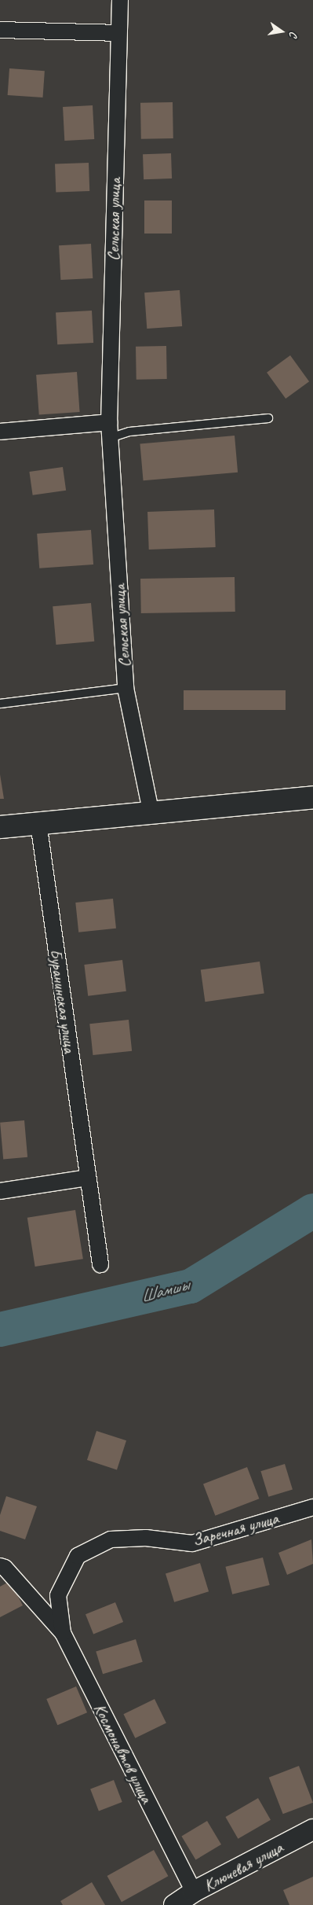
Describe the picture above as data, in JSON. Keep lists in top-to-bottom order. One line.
{"streets":{"street":["Сельская улица","Буранинская улица","Заречная улица","Космонавтов улица","Ключевая улица"]},"crossings":[["Заречная улица","Космонавтов улица"],["Космонавтов улица","Ключевая улица"]],"water":["Шамшы"],"north":"right"}
